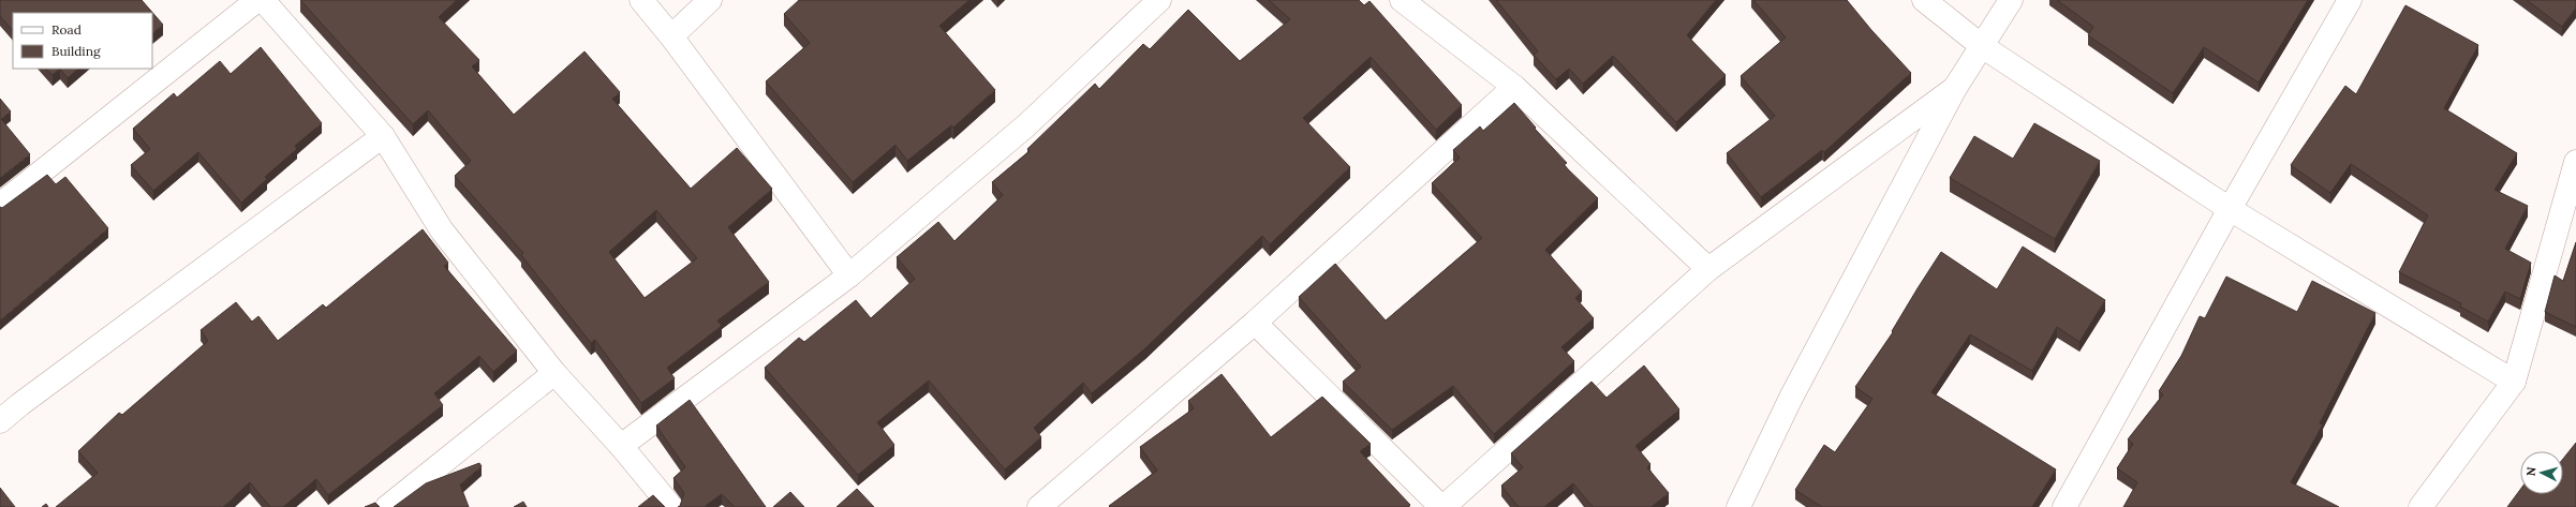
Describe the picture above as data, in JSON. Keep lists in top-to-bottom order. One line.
{"legend":["Road","Building"],"north":"left"}
